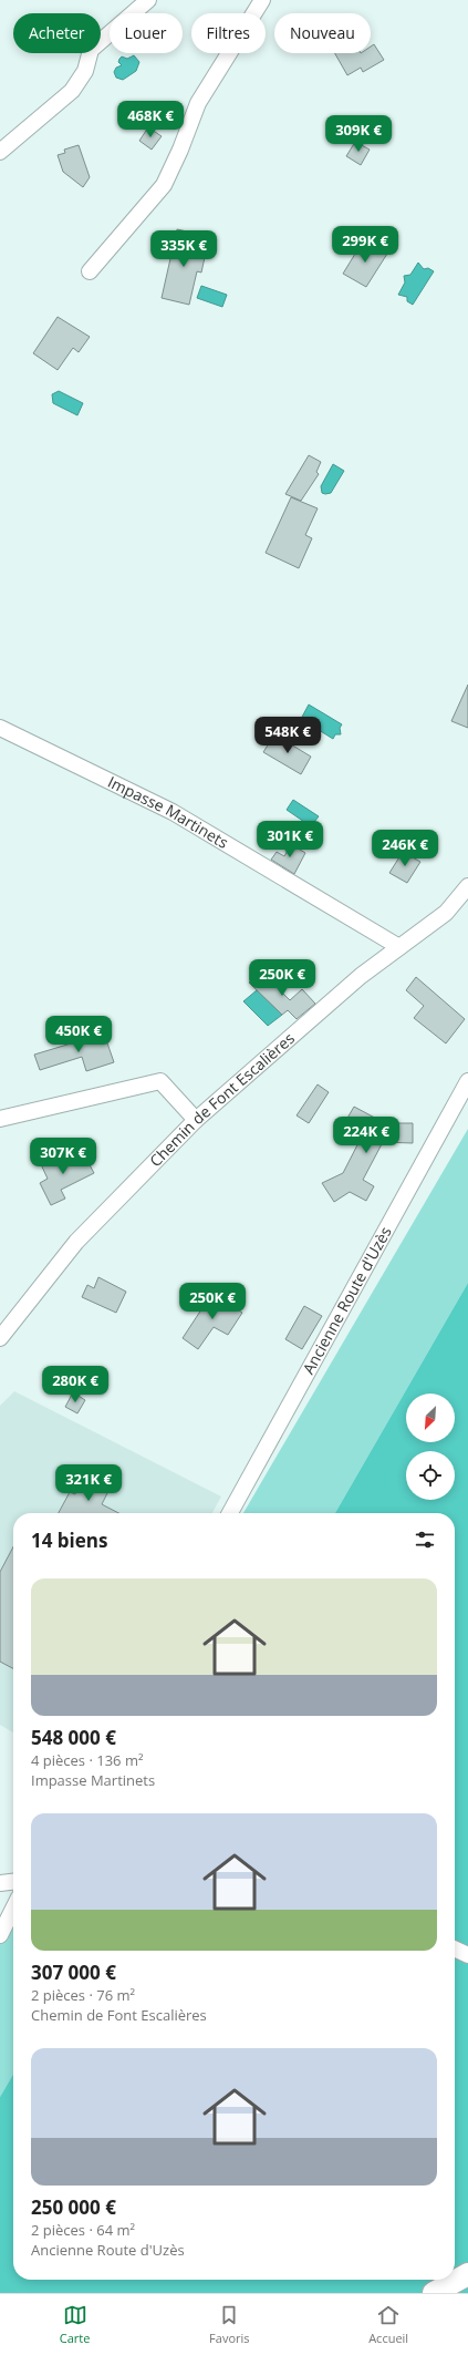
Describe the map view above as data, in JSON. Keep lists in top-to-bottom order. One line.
{"streets":{"street":["Impasse Martinets","Chemin de Font Escalières","Ancienne Route d'Uzès"]},"crossings":[["Impasse Martinets","Chemin de Font Escalières"]],"north":"bottom left","page":{"chip":["Acheter","Louer","Filtres","Nouveau"],"price":["468K €","309K €","299K €","335K €","548K €","301K €","246K €","250K €","450K €","224K €","307K €","250K €","280K €","321K €"],"heading":"14 biens","list":[{"name":"548 000 €","note":"4 pièces · 136 m² · Impasse Martinets"},{"name":"307 000 €","note":"2 pièces · 76 m² · Chemin de Font Escalières"},{"name":"250 000 €","note":"2 pièces · 64 m² · Ancienne Route d'Uzès"}],"tabs":["Carte","Favoris","Accueil"]}}
